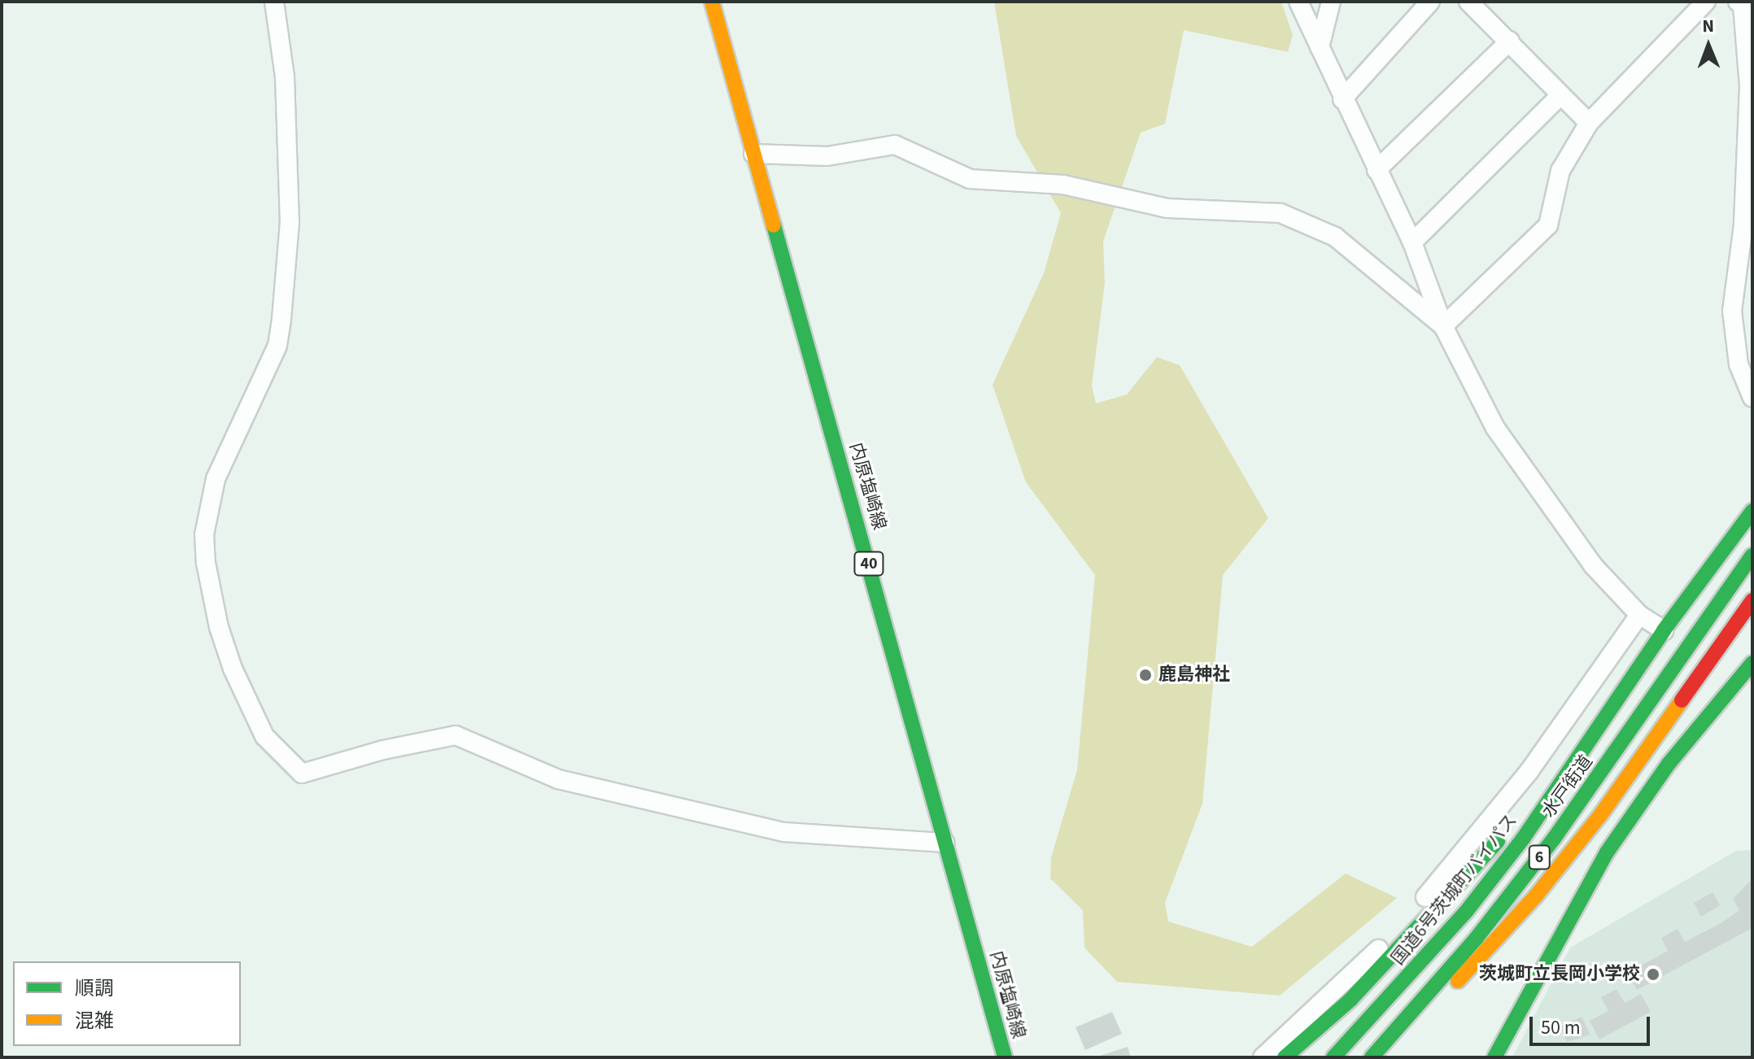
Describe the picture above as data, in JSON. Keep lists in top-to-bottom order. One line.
{"streets":{"main road":["内原塩崎線","40","水戸街道","6","国道6号茨城町バイパス"]},"crossings":[["水戸街道","国道6号茨城町バイパス"]],"places":["鹿島神社","茨城町立長岡小学校"],"legend":["順調","混雑"],"scale_bar":"50 m","north":"top"}
